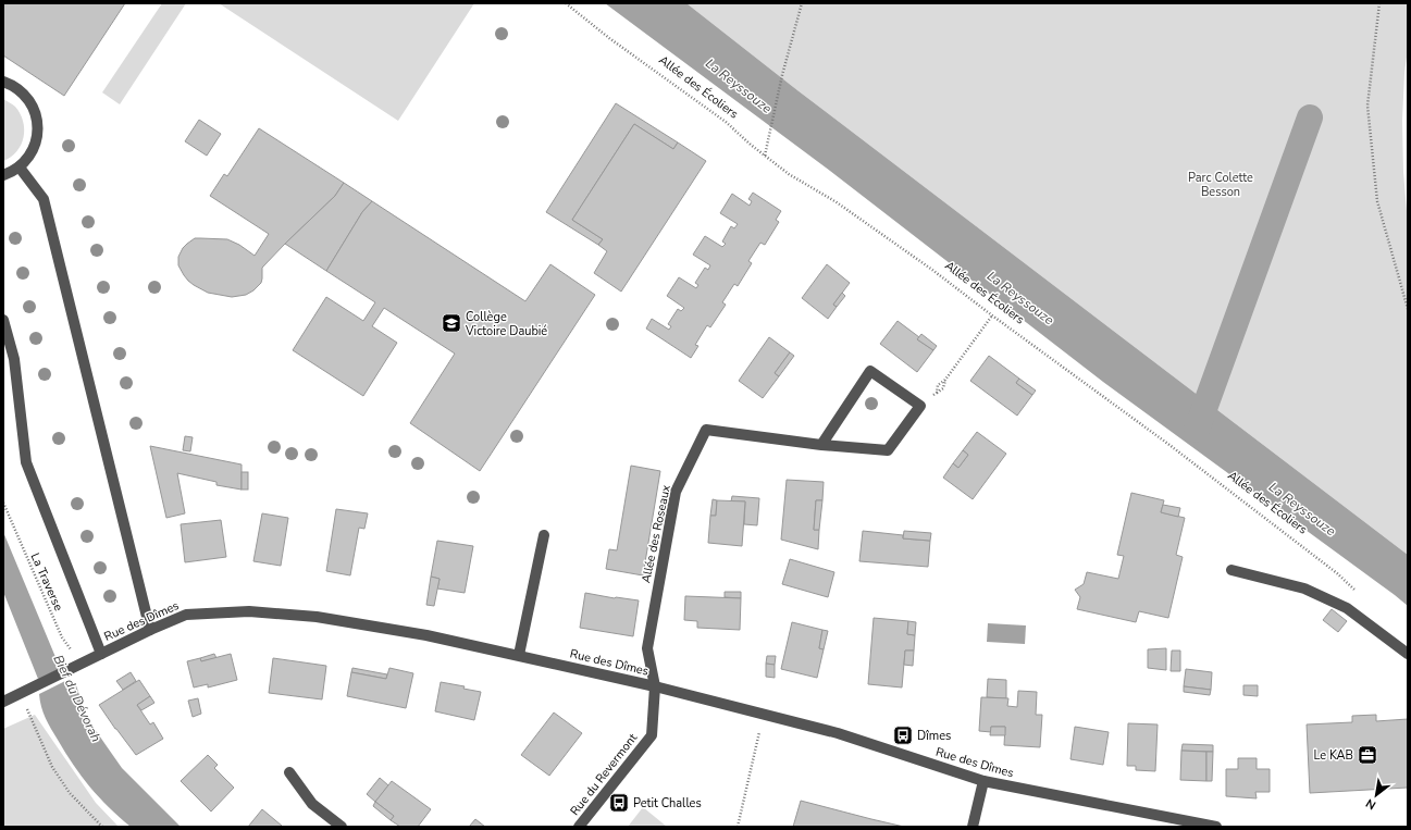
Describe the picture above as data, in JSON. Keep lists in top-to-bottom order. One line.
{"streets":{"street":["Allée des Roseaux","Rue des Dîmes","Rue du Revermont"],"path":["Allée des Écoliers","La Traverse"]},"crossings":[["Allée des Roseaux","Rue des Dîmes"],["Allée des Roseaux","Rue du Revermont"],["La Traverse","Rue des Dîmes"],["Rue des Dîmes","Rue du Revermont"]],"water":["La Reyssouze","Bief du Dévorah"],"parks":["Parc Colette Besson"],"places":{"school or university":["Collège Victoire Daubié"],"bus stop":["Dîmes","Petit Challes"],"office":["Le KAB"]},"north":"bottom left"}
